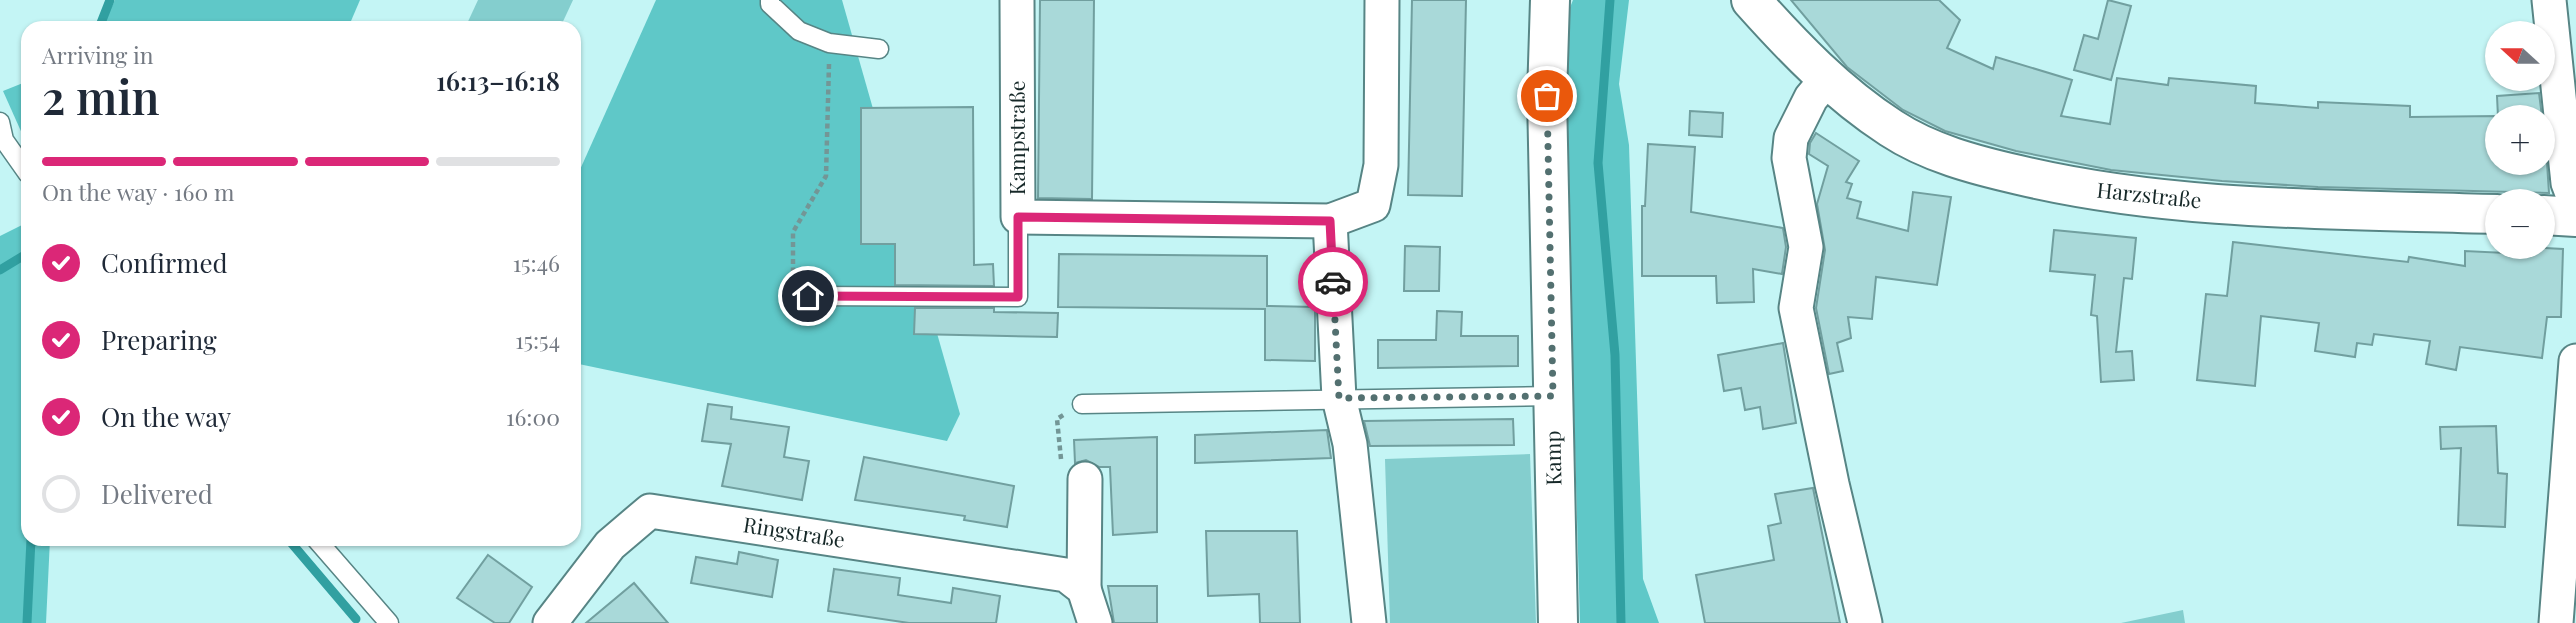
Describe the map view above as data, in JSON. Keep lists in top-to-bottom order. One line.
{"streets":{"main road":["Harzstraße","Kamp"],"street":["Kampstraße","Ringstraße"]},"north":"left","page":{"map_buttons":["+","−"],"heading":["2 min","Arriving in","16:13–16:18"],"bar":"On the way · 160 m","list":[["Confirmed","15:46"],["Preparing","15:54"],["On the way","16:00"],"Delivered"]}}
